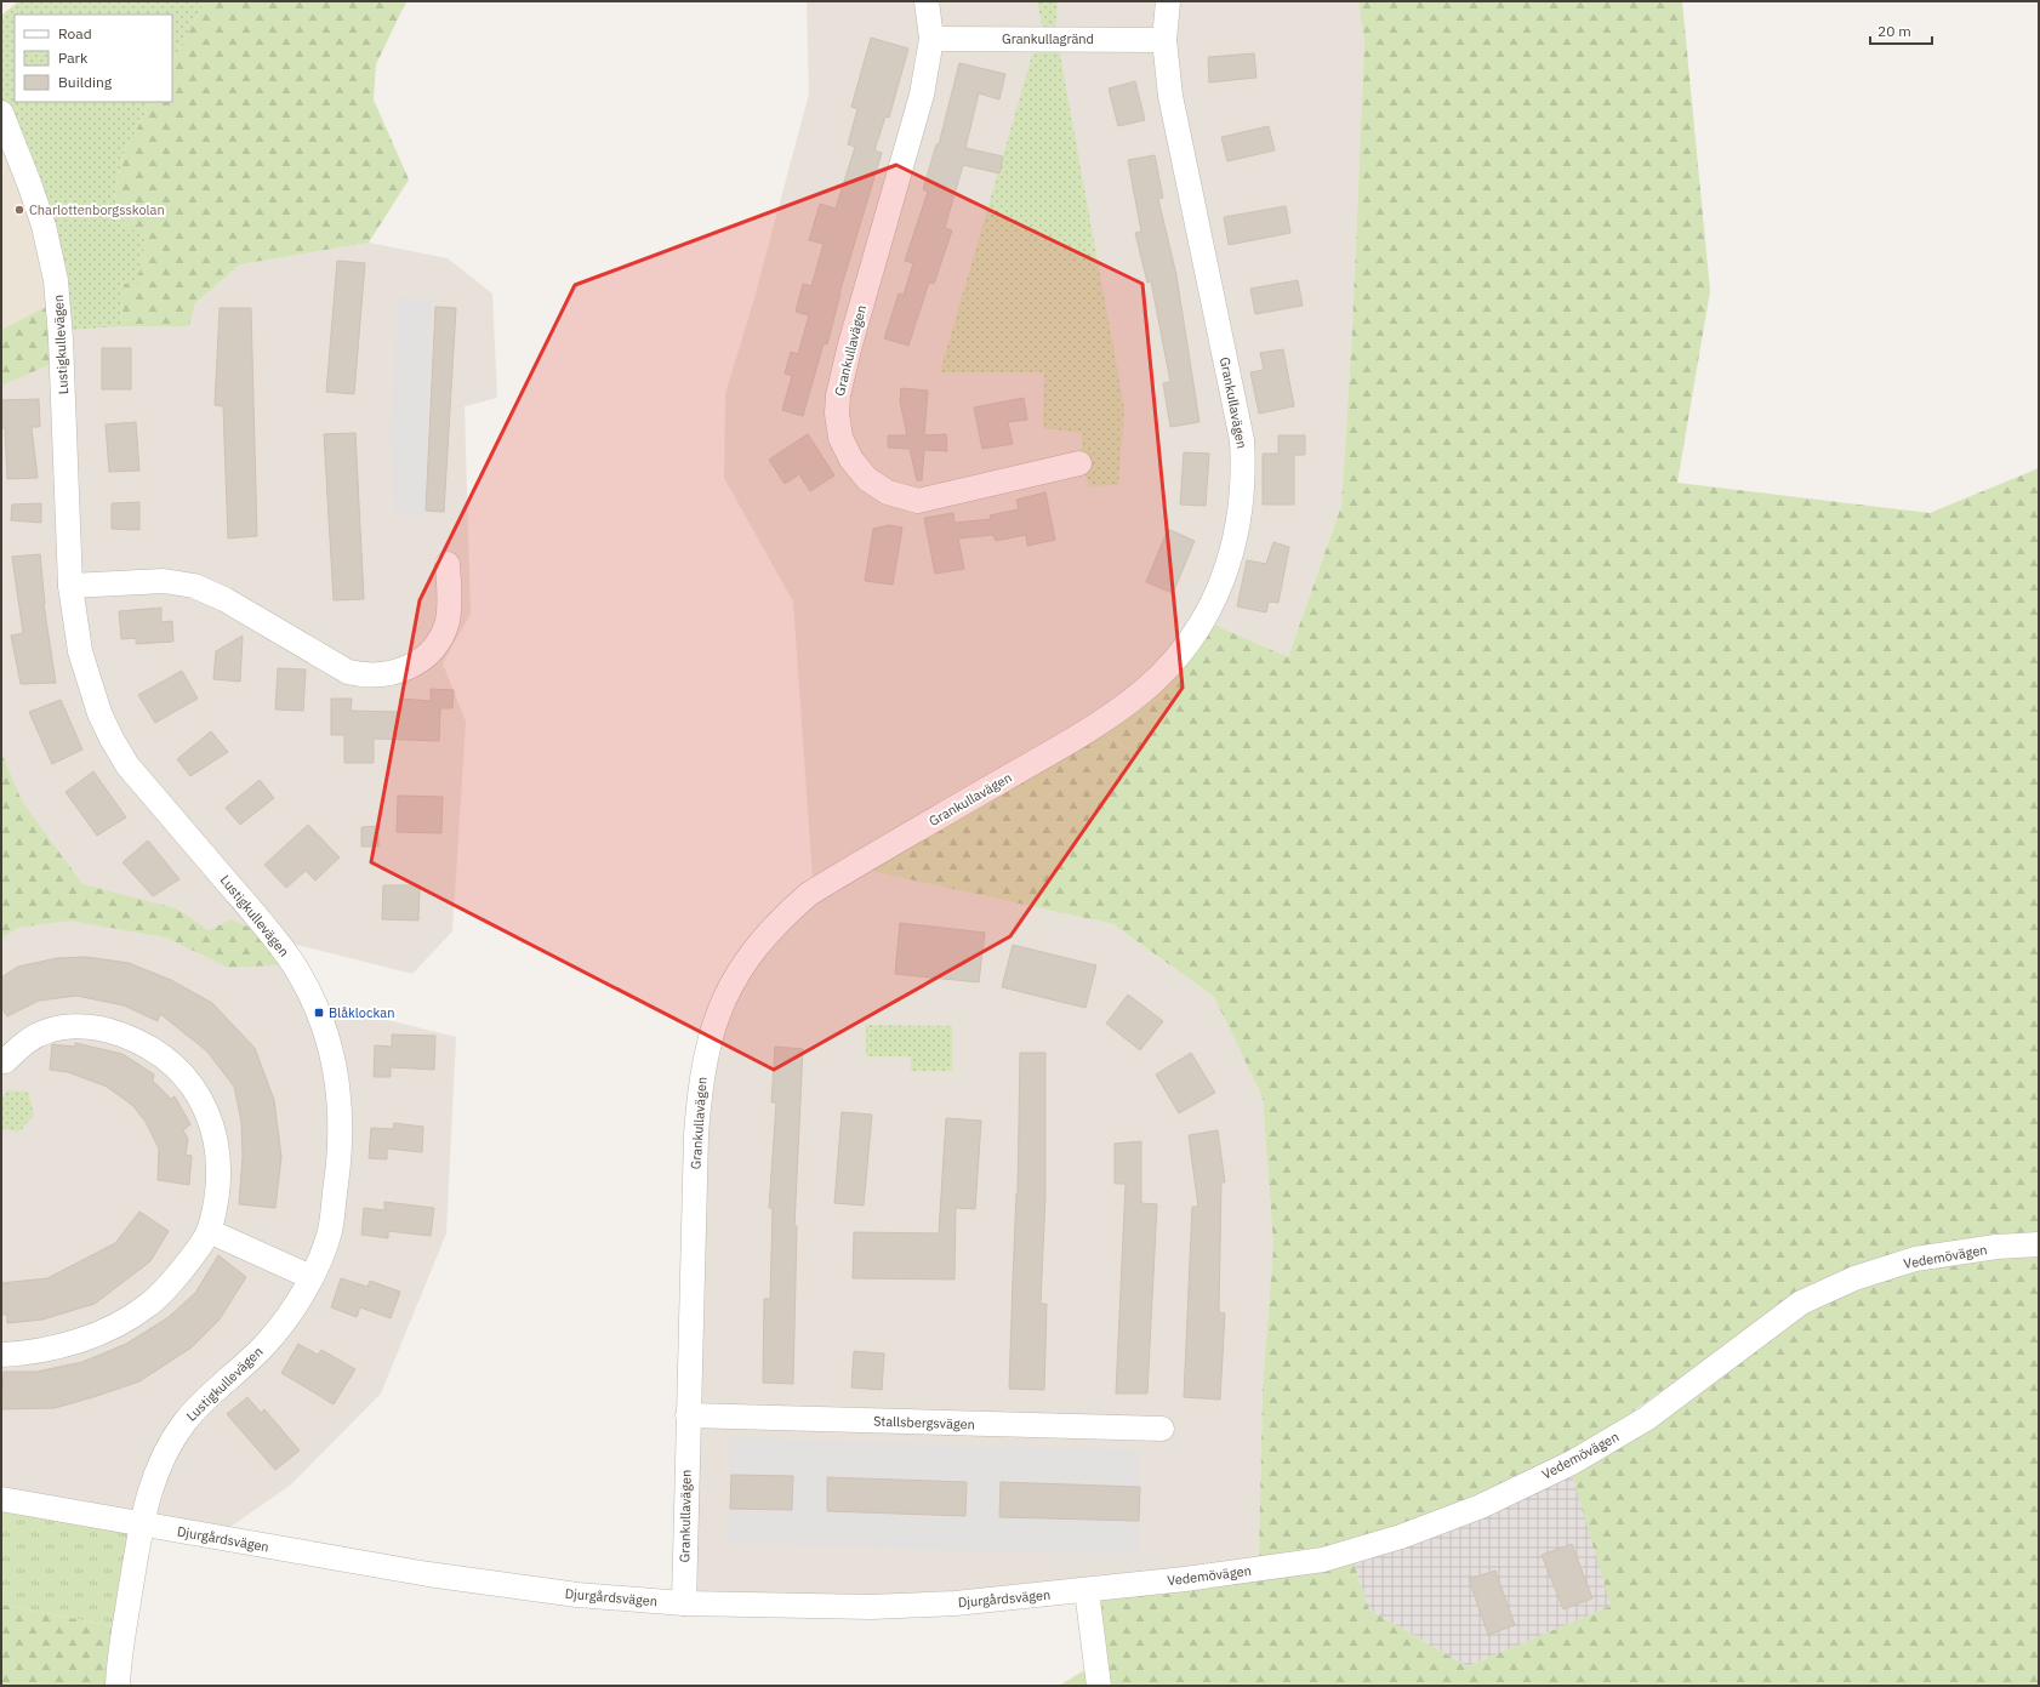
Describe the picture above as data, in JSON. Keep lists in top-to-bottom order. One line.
{"streets":{"street":["Grankullagränd","Lustigkullevägen","Grankullavägen","Vedemövägen","Stallsbergsvägen","Djurgårdsvägen"]},"crossings":[["Grankullagränd","Grankullavägen"],["Lustigkullevägen","Djurgårdsvägen"],["Grankullavägen","Stallsbergsvägen"],["Grankullavägen","Djurgårdsvägen"],["Vedemövägen","Djurgårdsvägen"]],"places":{"other":["Charlottenborgsskolan"],"transit":["Blåklockan"]},"legend":["Road","Park","Building"],"scale_bar":"20 m"}
